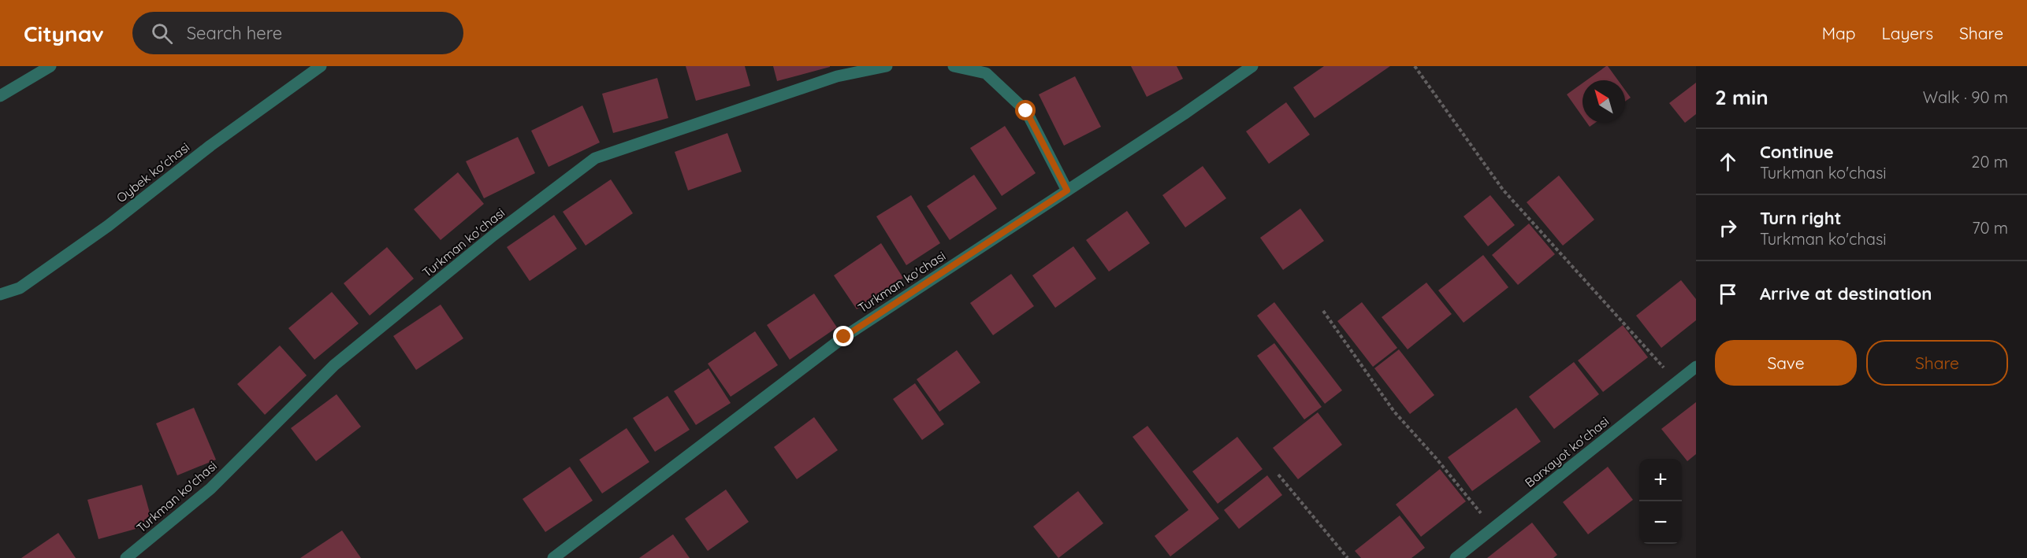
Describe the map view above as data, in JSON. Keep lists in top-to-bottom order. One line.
{"streets":{"street":["Oybek ko'chasi","Turkman ko'chasi","Barxayot ko'chasi"]},"north":"top left","page":{"header":"Citynav","search":"Search here","nav":["Map","Layers","Share"],"heading":["2 min","Walk · 90 m"],"list":[["Continue","Turkman ko'chasi","20 m"],["Turn right","Turkman ko'chasi","70 m"],"Arrive at destination"],"buttons":["Save","Share"],"map_buttons":["+","−"]}}
